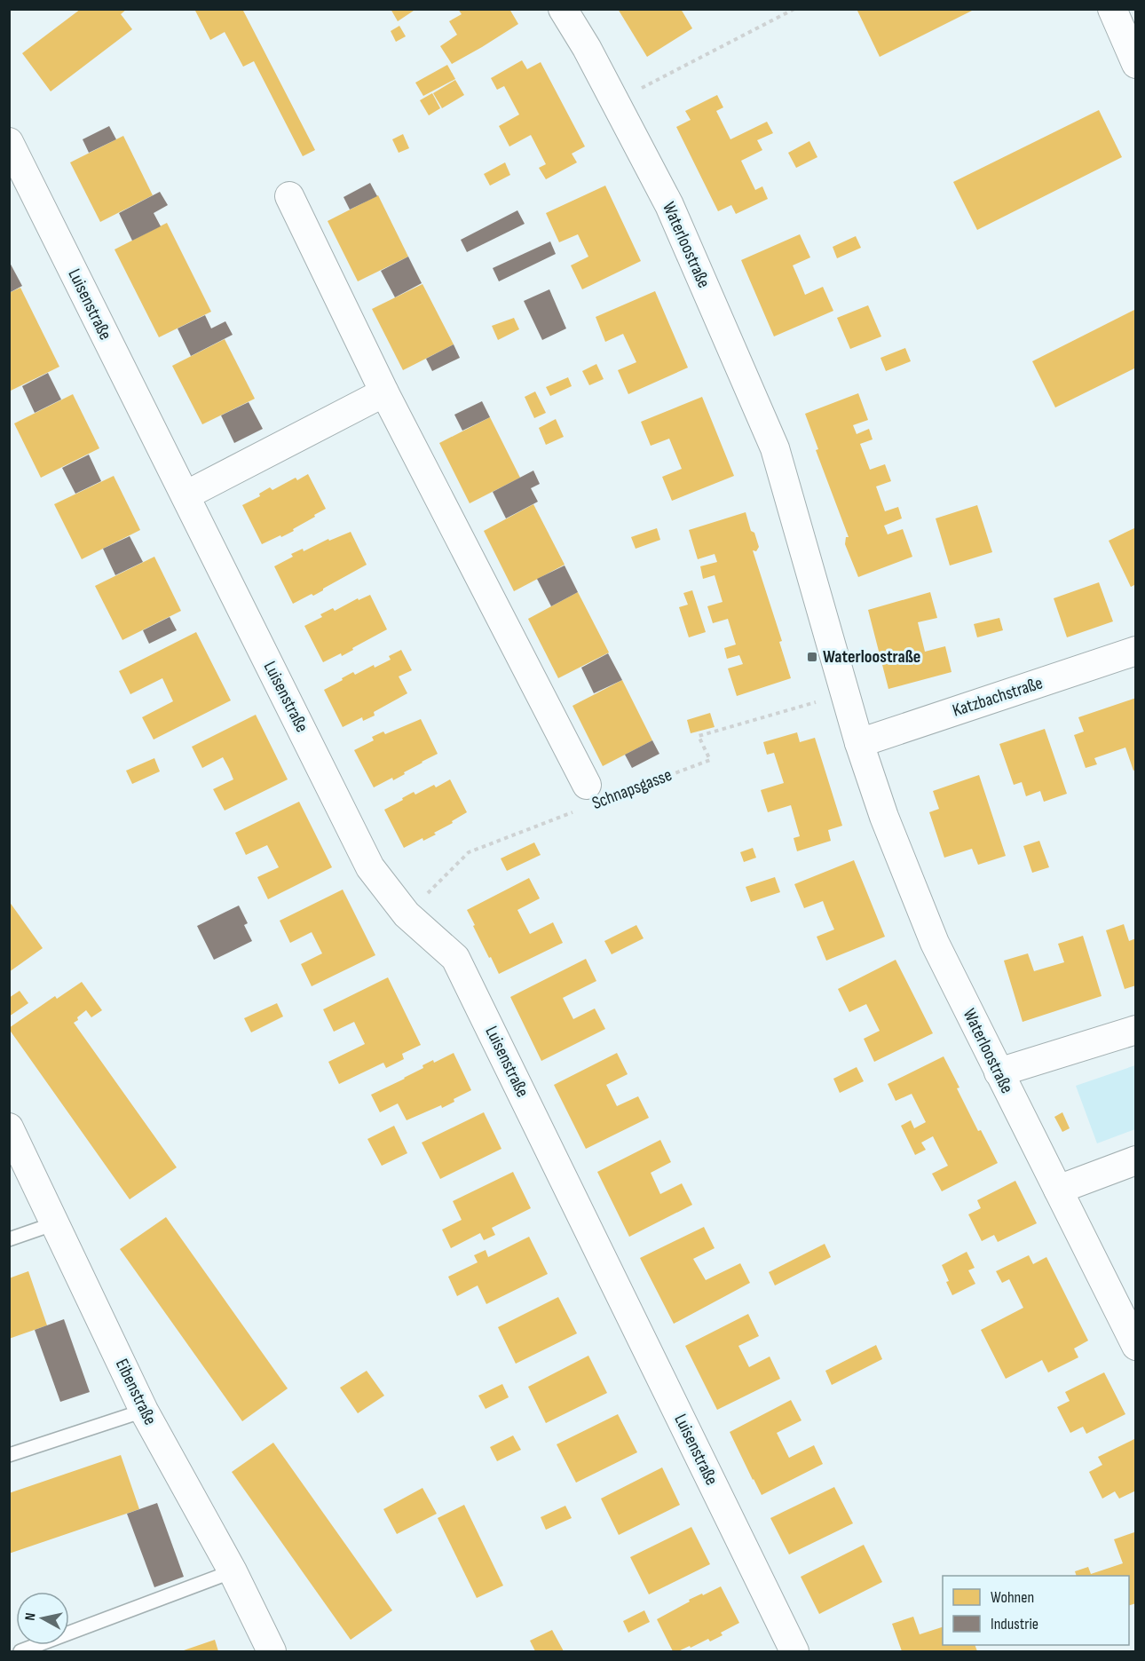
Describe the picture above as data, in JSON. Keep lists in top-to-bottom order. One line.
{"streets":{"street":["Waterloostraße","Luisenstraße","Katzbachstraße","Eibenstraße"],"path":["Schnapsgasse"]},"crossings":[["Waterloostraße","Katzbachstraße"],["Waterloostraße","Schnapsgasse"],["Luisenstraße","Schnapsgasse"]],"places":{"transit":["Waterloostraße"]},"legend":["Wohnen","Industrie"],"north":"left"}
